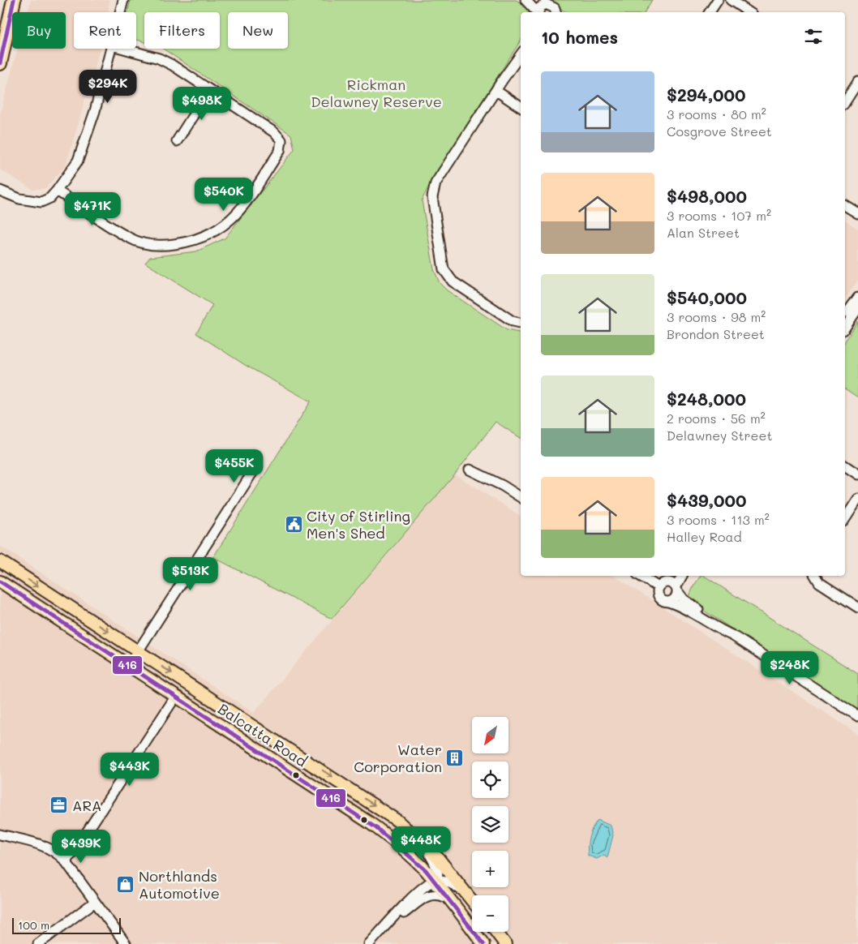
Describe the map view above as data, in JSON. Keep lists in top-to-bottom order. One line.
{"streets":{"main road":["Balcatta Road"]},"parks":["Rickman Delawney Reserve"],"places":{"public building":["City of Stirling Men's Shed"],"building":["Water Corporation"],"office":["ARA"],"shop":["Northlands Automotive"]},"lines":["transit line 416"],"scale_bar":"100 m","north":"bottom left","page":{"chip":["Buy","Rent","Filters","New"],"heading":"10 homes","list":[{"name":"$294,000","note":"3 rooms · 80 m² · Cosgrove Street"},{"name":"$498,000","note":"3 rooms · 107 m² · Alan Street"},{"name":"$540,000","note":"3 rooms · 98 m² · Brondon Street"},{"name":"$248,000","note":"2 rooms · 56 m² · Delawney Street"},{"name":"$439,000","note":"3 rooms · 113 m² · Halley Road"}],"price":["$294K","$498K","$540K","$471K","$455K","$513K","$248K","$443K","$448K","$439K"],"map_buttons":["+","−"],"scale":"100 m"}}
